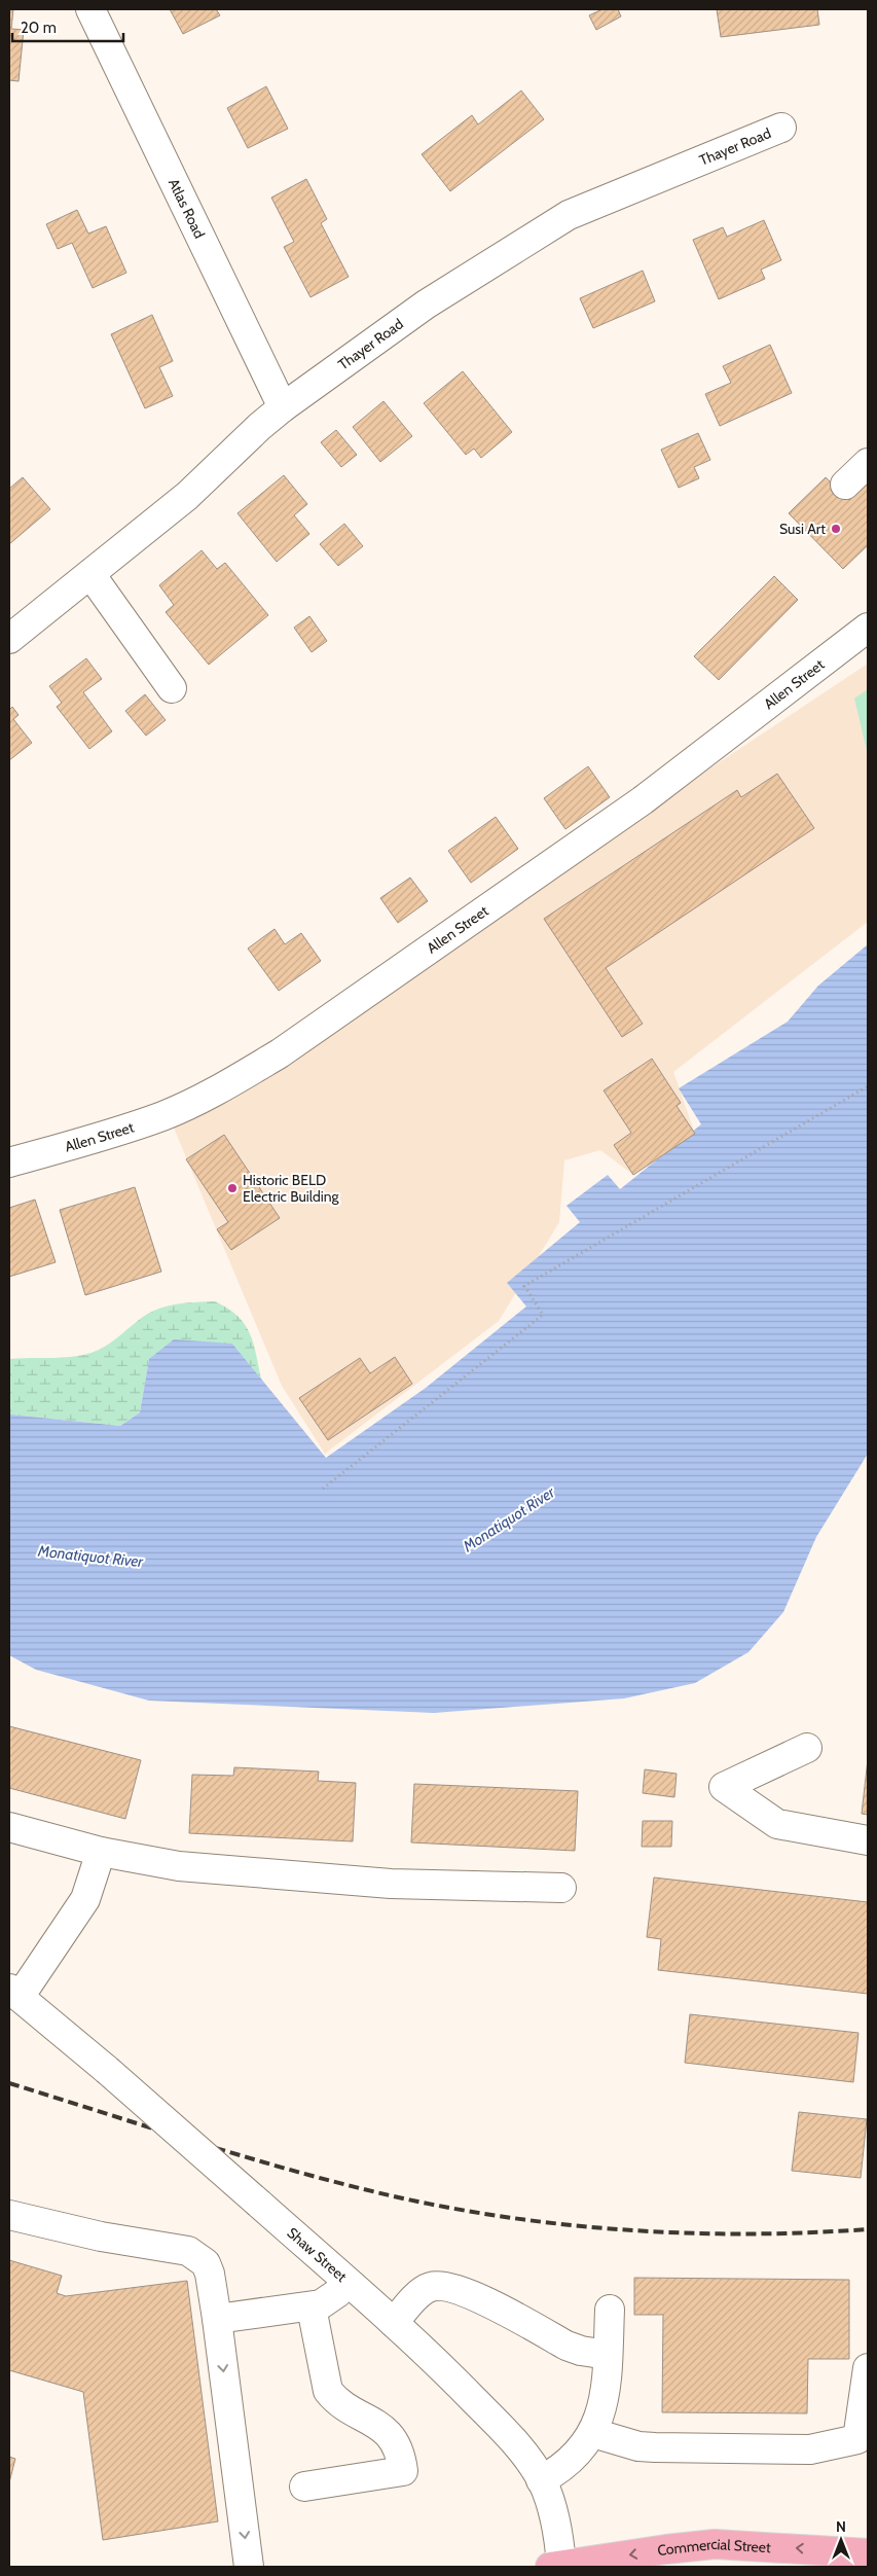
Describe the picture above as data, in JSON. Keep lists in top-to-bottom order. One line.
{"streets":{"main road":["Commercial Street"],"street":["Thayer Road","Atlas Road","Allen Street","Shaw Street"]},"crossings":[["Thayer Road","Atlas Road"],["Shaw Street","Commercial Street"]],"one_way":["Commercial Street"],"water":["Monatiquot River"],"places":["Susi Art","Historic BELD Electric Building"],"scale_bar":"20 m","north":"top"}
